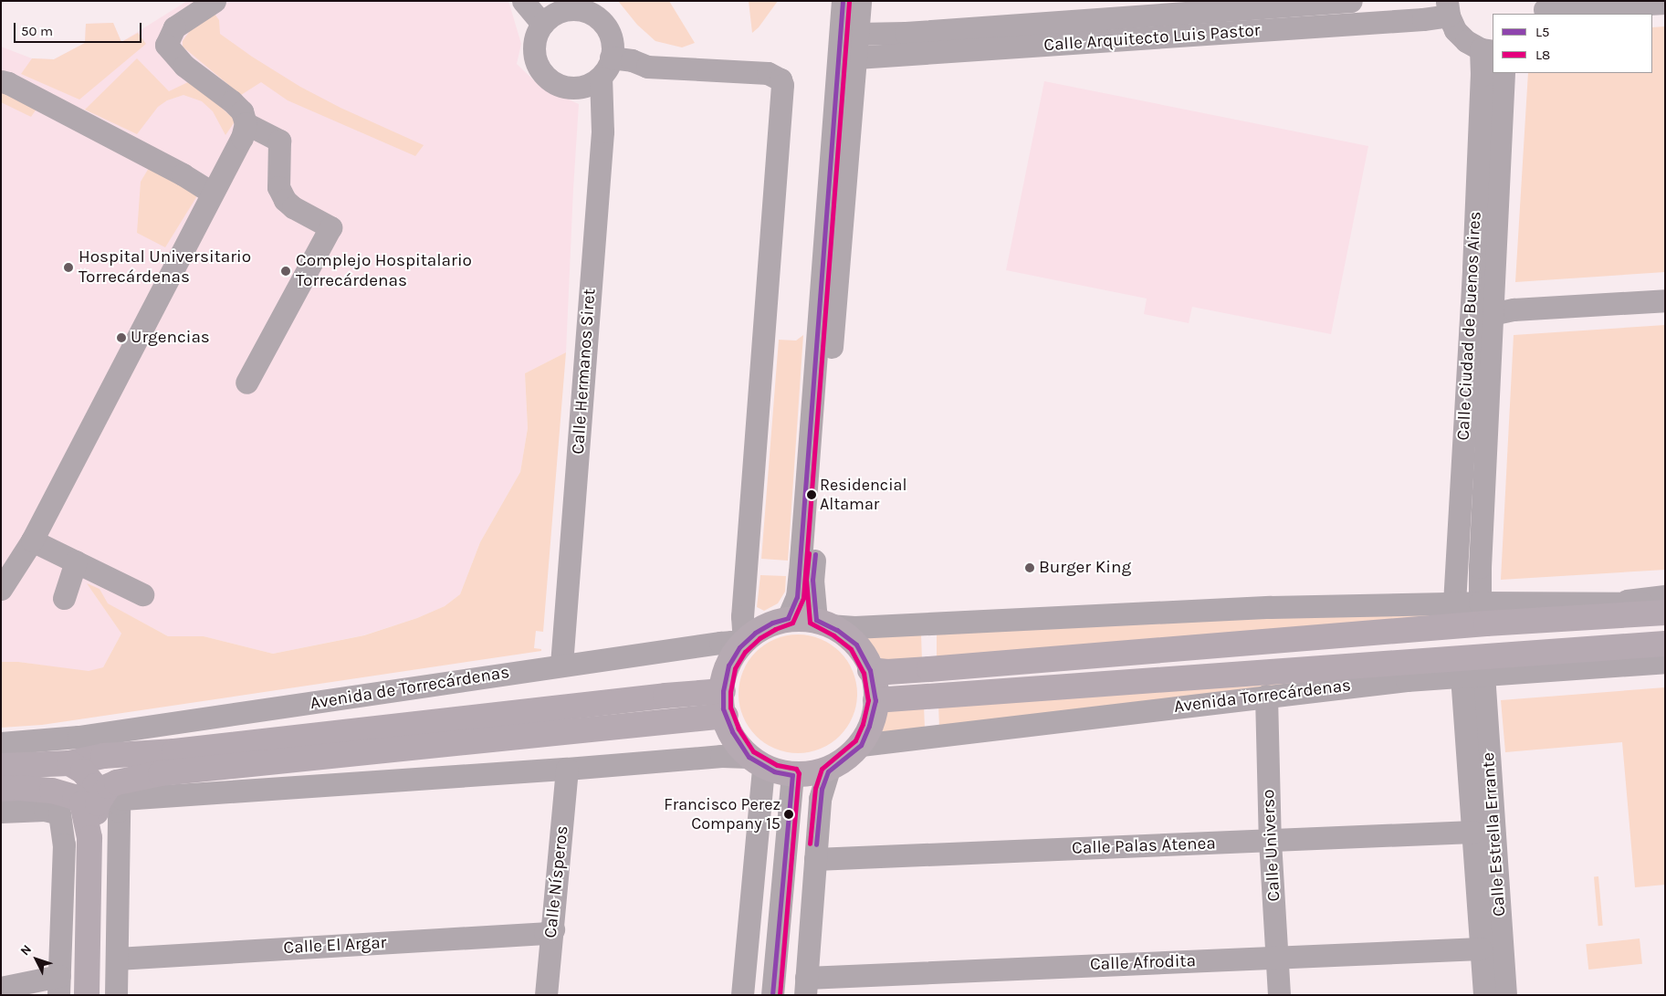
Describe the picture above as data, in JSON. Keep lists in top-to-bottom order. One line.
{"streets":{"main road":["Avenida de Torrecárdenas","Avenida Torrecárdenas"],"street":["Calle Arquitecto Luis Pastor","Calle Ciudad de Buenos Aires","Calle Hermanos Siret","Calle Estrella Errante","Calle Universo","Calle Palas Atenea","Calle Nísperos","Calle El Argar","Calle Afrodita"]},"crossings":[["Calle Arquitecto Luis Pastor","Calle Ciudad de Buenos Aires"],["Calle Hermanos Siret","Avenida de Torrecárdenas"],["Avenida de Torrecárdenas","Avenida Torrecárdenas"],["Avenida Torrecárdenas","Calle Estrella Errante"],["Avenida Torrecárdenas","Calle Universo"],["Calle Estrella Errante","Calle Palas Atenea"],["Calle Estrella Errante","Calle Afrodita"],["Calle Universo","Calle Palas Atenea"],["Calle Universo","Calle Afrodita"],["Calle Nísperos","Calle El Argar"]],"places":["Hospital Universitario Torrecárdenas","Complejo Hospitalario Torrecárdenas","Urgencias","Residencial Altamar","Burger King","Francisco Perez Company 15"],"lines":["transit line L5","transit line L8"],"legend":["L5","L8"],"scale_bar":"50 m","north":"top left"}
